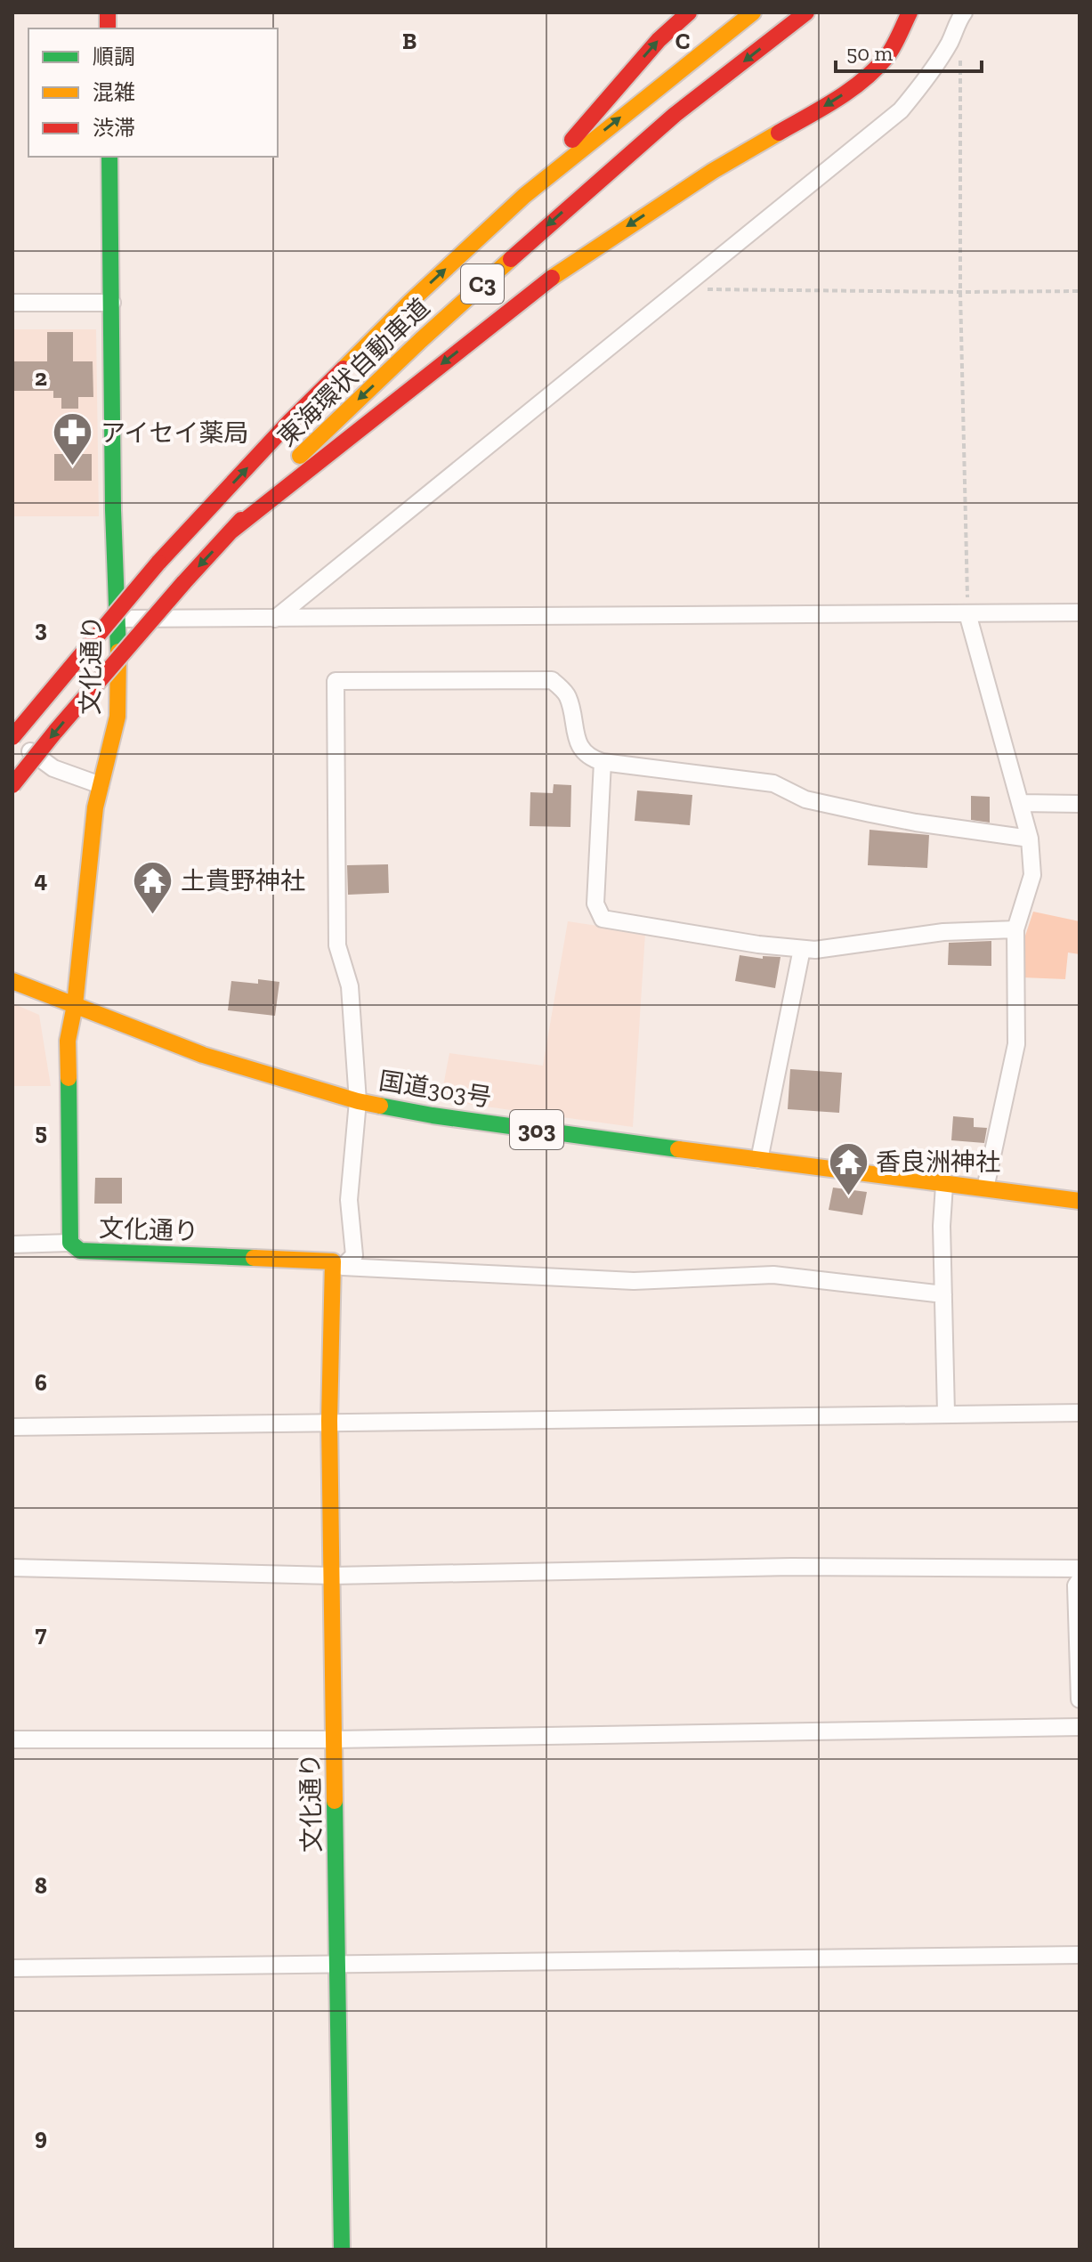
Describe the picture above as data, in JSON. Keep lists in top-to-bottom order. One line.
{"streets":{"main road":["C3","東海環状自動車道","文化通り","国道303号","303"]},"crossings":[["文化通り","国道303号"]],"places":{"pharmacy":["アイセイ薬局"],"temple":["土貴野神社","香良洲神社"]},"legend":["順調","混雑","渋滞"],"scale_bar":"50 m","grid":{"columns":["B","C"],"rows":["2","3","4","5","6","7","8","9"]}}
